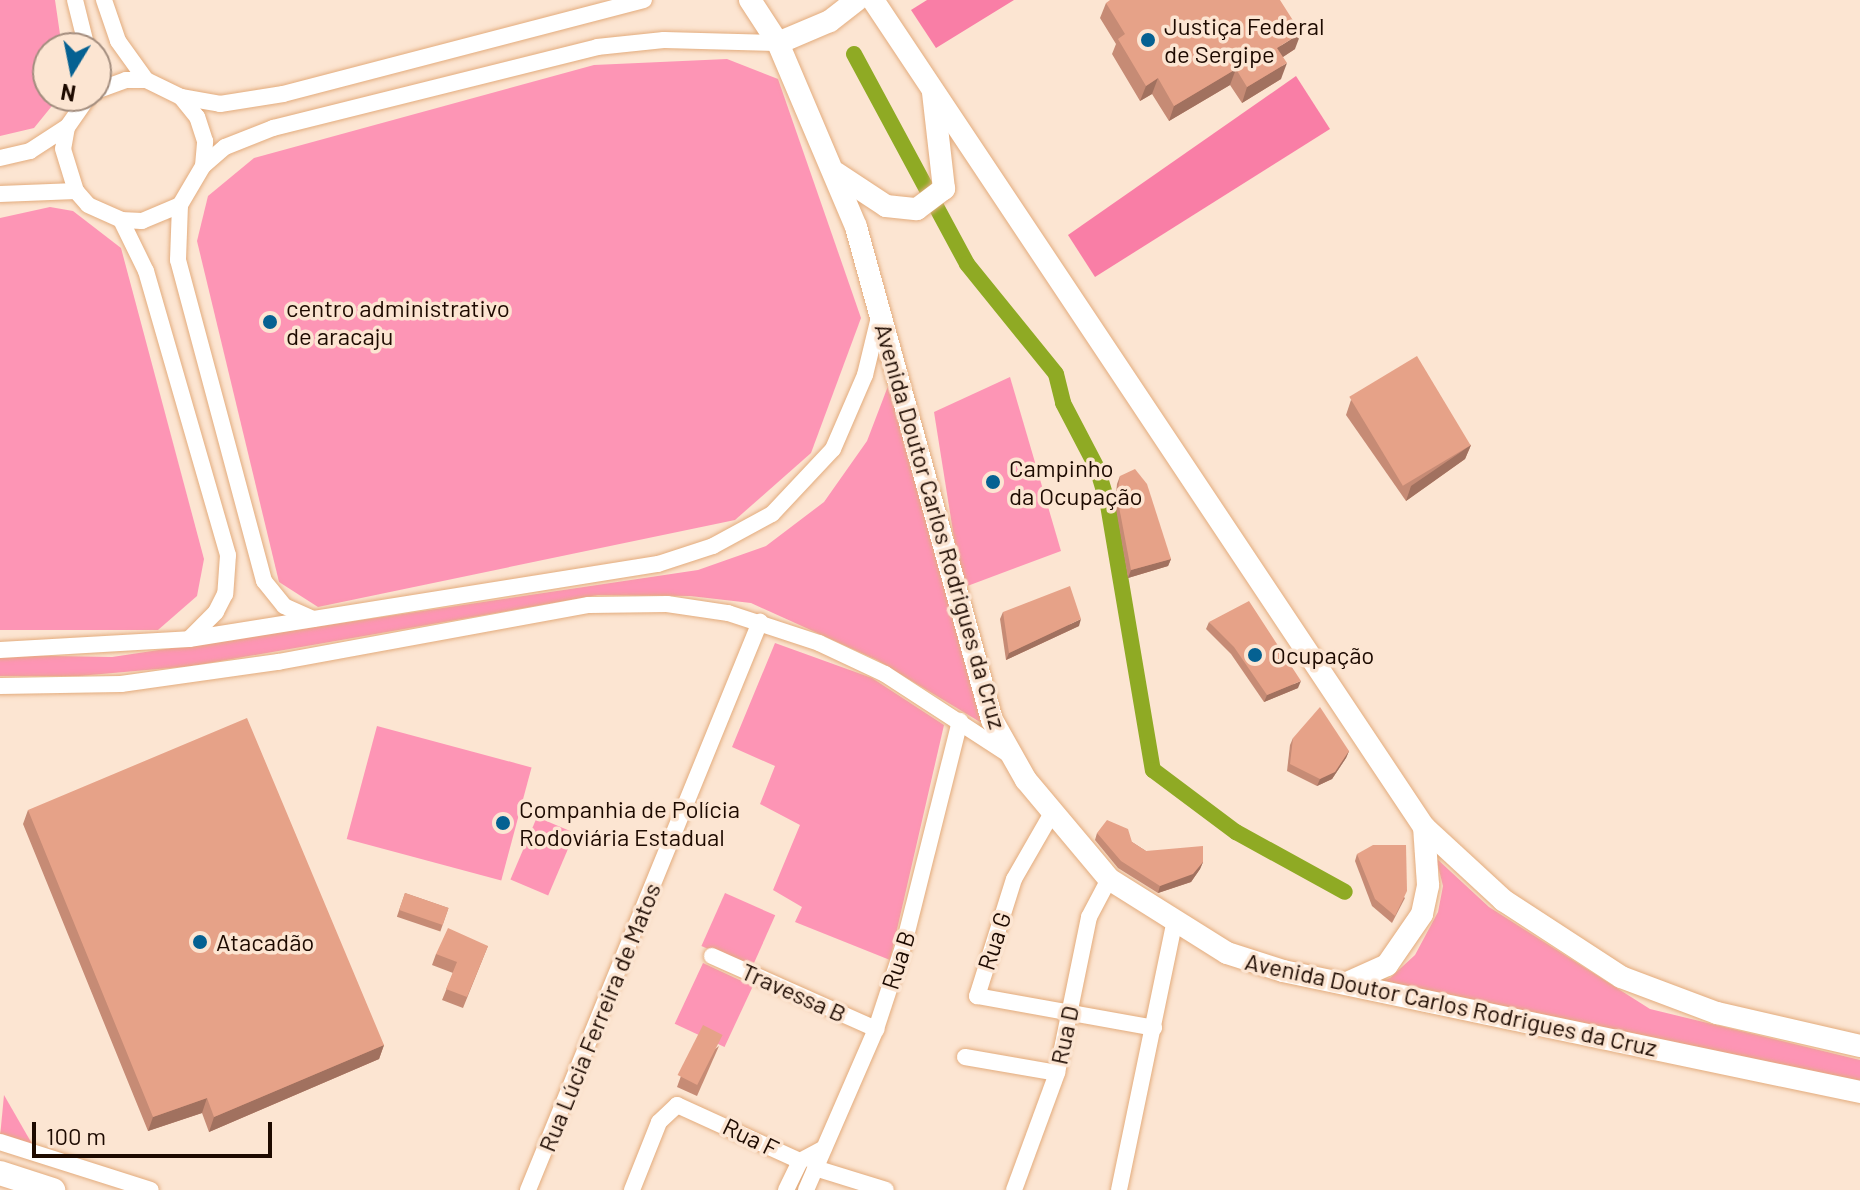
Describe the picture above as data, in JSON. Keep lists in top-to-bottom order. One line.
{"streets":{"main road":["Avenida Doutor Carlos Rodrigues da Cruz"],"street":["Rua G","Rua B","Travessa B","Rua Lúcia Ferreira de Matos","Rua D","Rua F"]},"crossings":[["Avenida Doutor Carlos Rodrigues da Cruz","Rua G"],["Avenida Doutor Carlos Rodrigues da Cruz","Rua D"],["Rua G","Rua D"],["Rua B","Travessa B"],["Rua B","Rua F"]],"places":["Justiça Federal de Sergipe","centro administrativo de aracaju","Campinho da Ocupação","Ocupação","Companhia de Polícia Rodoviária Estadual","Atacadão"],"scale_bar":"100 m","north":"bottom"}
